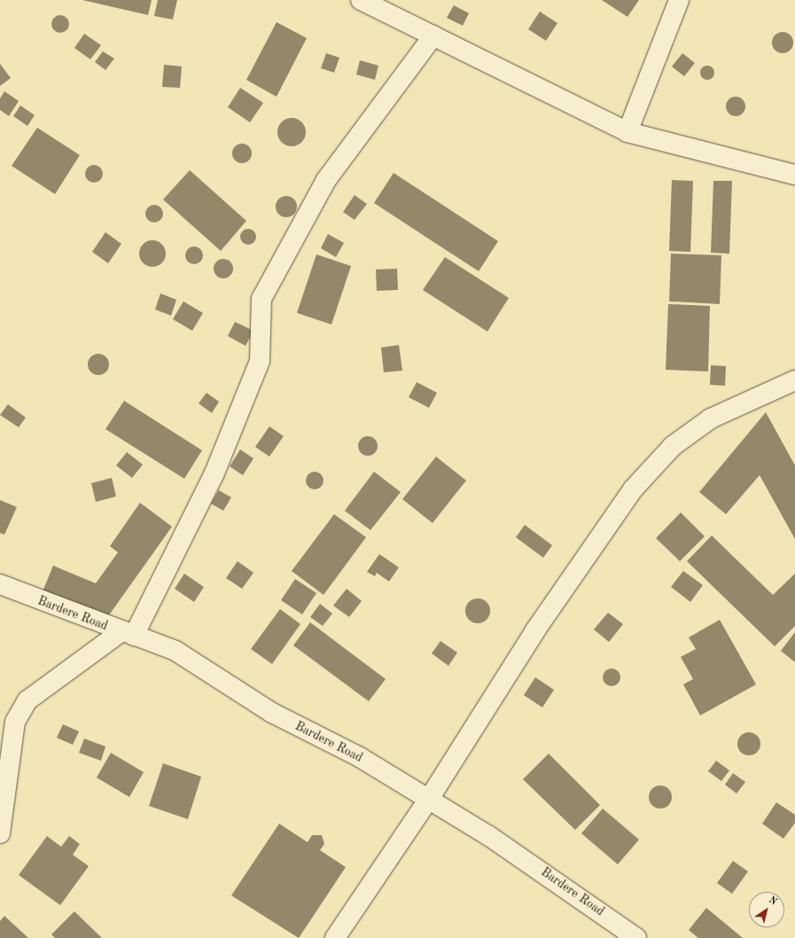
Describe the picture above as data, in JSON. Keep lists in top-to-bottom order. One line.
{"streets":{"street":["Bardere Road"]},"north":"top right"}
